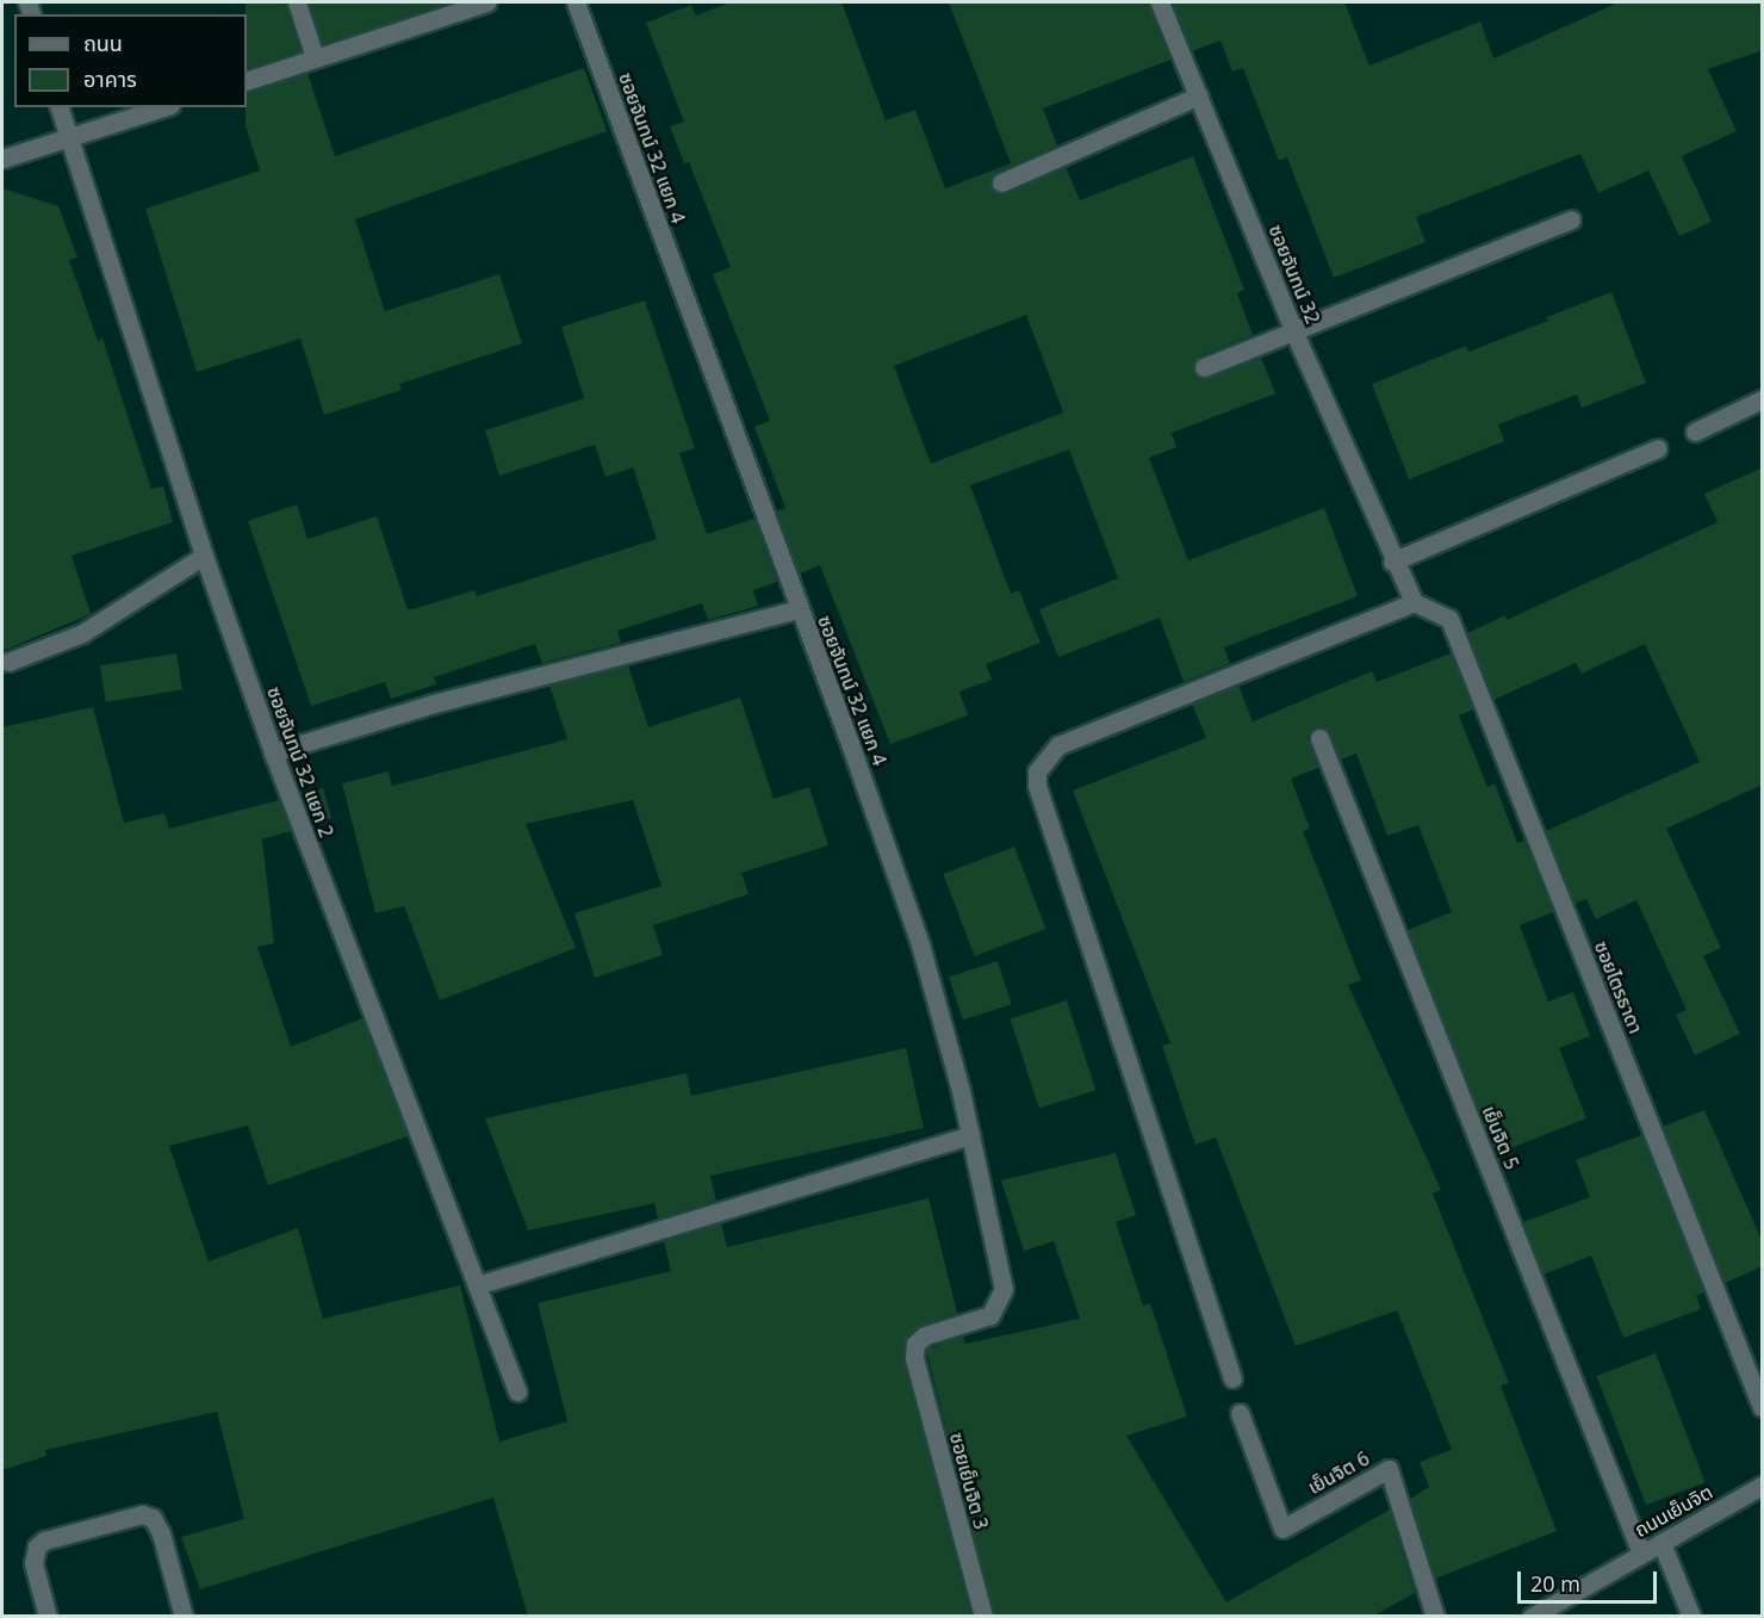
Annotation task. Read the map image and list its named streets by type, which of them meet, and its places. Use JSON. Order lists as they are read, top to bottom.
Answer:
{
  "streets": {
    "street": [
      "ซอยจันทน์ 32 แยก 4",
      "ซอยจันทน์ 32",
      "ซอยจันทน์ 32 แยก 2",
      "ซอยไตรธาดา",
      "เย็นจิต 5",
      "เย็นจิต 6",
      "ซอยเย็นจิต 3",
      "ถนนเย็นจิต"
    ]
  },
  "crossings": [
    ["ซอยจันทน์ 32 แยก 4", "ซอยเย็นจิต 3"],
    ["ซอยจันทน์ 32", "ซอยไตรธาดา"],
    ["เย็นจิต 5", "ถนนเย็นจิต"]
  ],
  "legend": ["ถนน", "อาคาร"],
  "scale_bar": "20 m"
}
